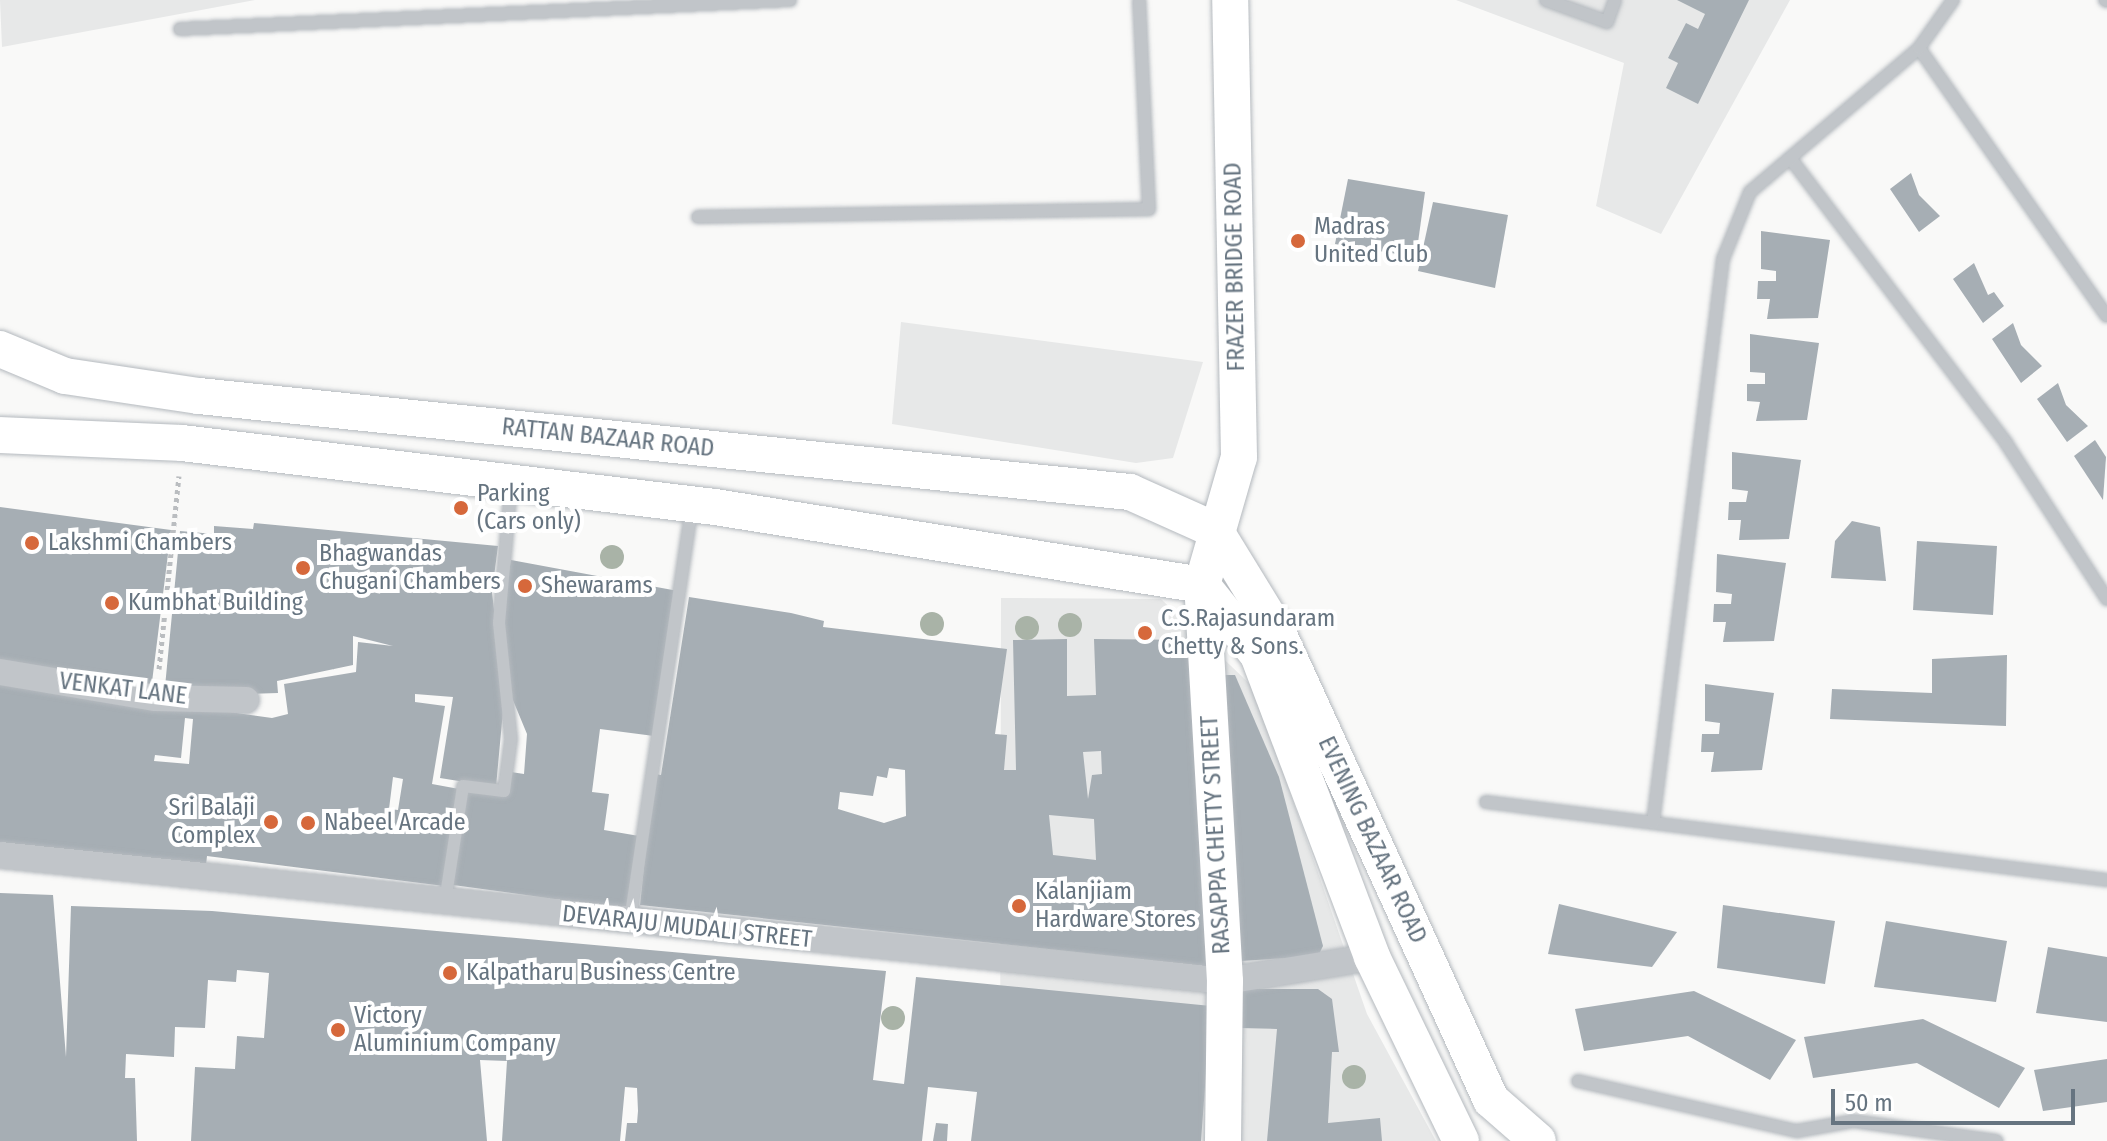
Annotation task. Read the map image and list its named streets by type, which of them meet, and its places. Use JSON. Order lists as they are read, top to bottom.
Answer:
{
  "streets": {
    "main road": [
      "FRAZER BRIDGE ROAD",
      "RATTAN BAZAAR ROAD",
      "RASAPPA CHETTY STREET",
      "EVENING BAZAAR ROAD"
    ],
    "street": ["VENKAT LANE", "DEVARAJU MUDALI STREET"]
  },
  "crossings": [
    ["FRAZER BRIDGE ROAD", "RATTAN BAZAAR ROAD"],
    ["FRAZER BRIDGE ROAD", "RASAPPA CHETTY STREET"],
    ["FRAZER BRIDGE ROAD", "EVENING BAZAAR ROAD"],
    ["RATTAN BAZAAR ROAD", "RASAPPA CHETTY STREET"],
    ["RATTAN BAZAAR ROAD", "EVENING BAZAAR ROAD"],
    ["RASAPPA CHETTY STREET", "EVENING BAZAAR ROAD"],
    ["RASAPPA CHETTY STREET", "DEVARAJU MUDALI STREET"],
    ["EVENING BAZAAR ROAD", "DEVARAJU MUDALI STREET"]
  ],
  "places": [
    "Madras United Club",
    "Parking (Cars only)",
    "Lakshmi Chambers",
    "Bhagwandas Chugani Chambers",
    "Shewarams",
    "Kumbhat Building",
    "C.S.Rajasundaram Chetty & Sons.",
    "Sri Balaji Complex",
    "Nabeel Arcade",
    "Kalanjiam Hardware Stores",
    "Kalpatharu Business Centre",
    "Victory Aluminium Company"
  ],
  "scale_bar": "50 m"
}
